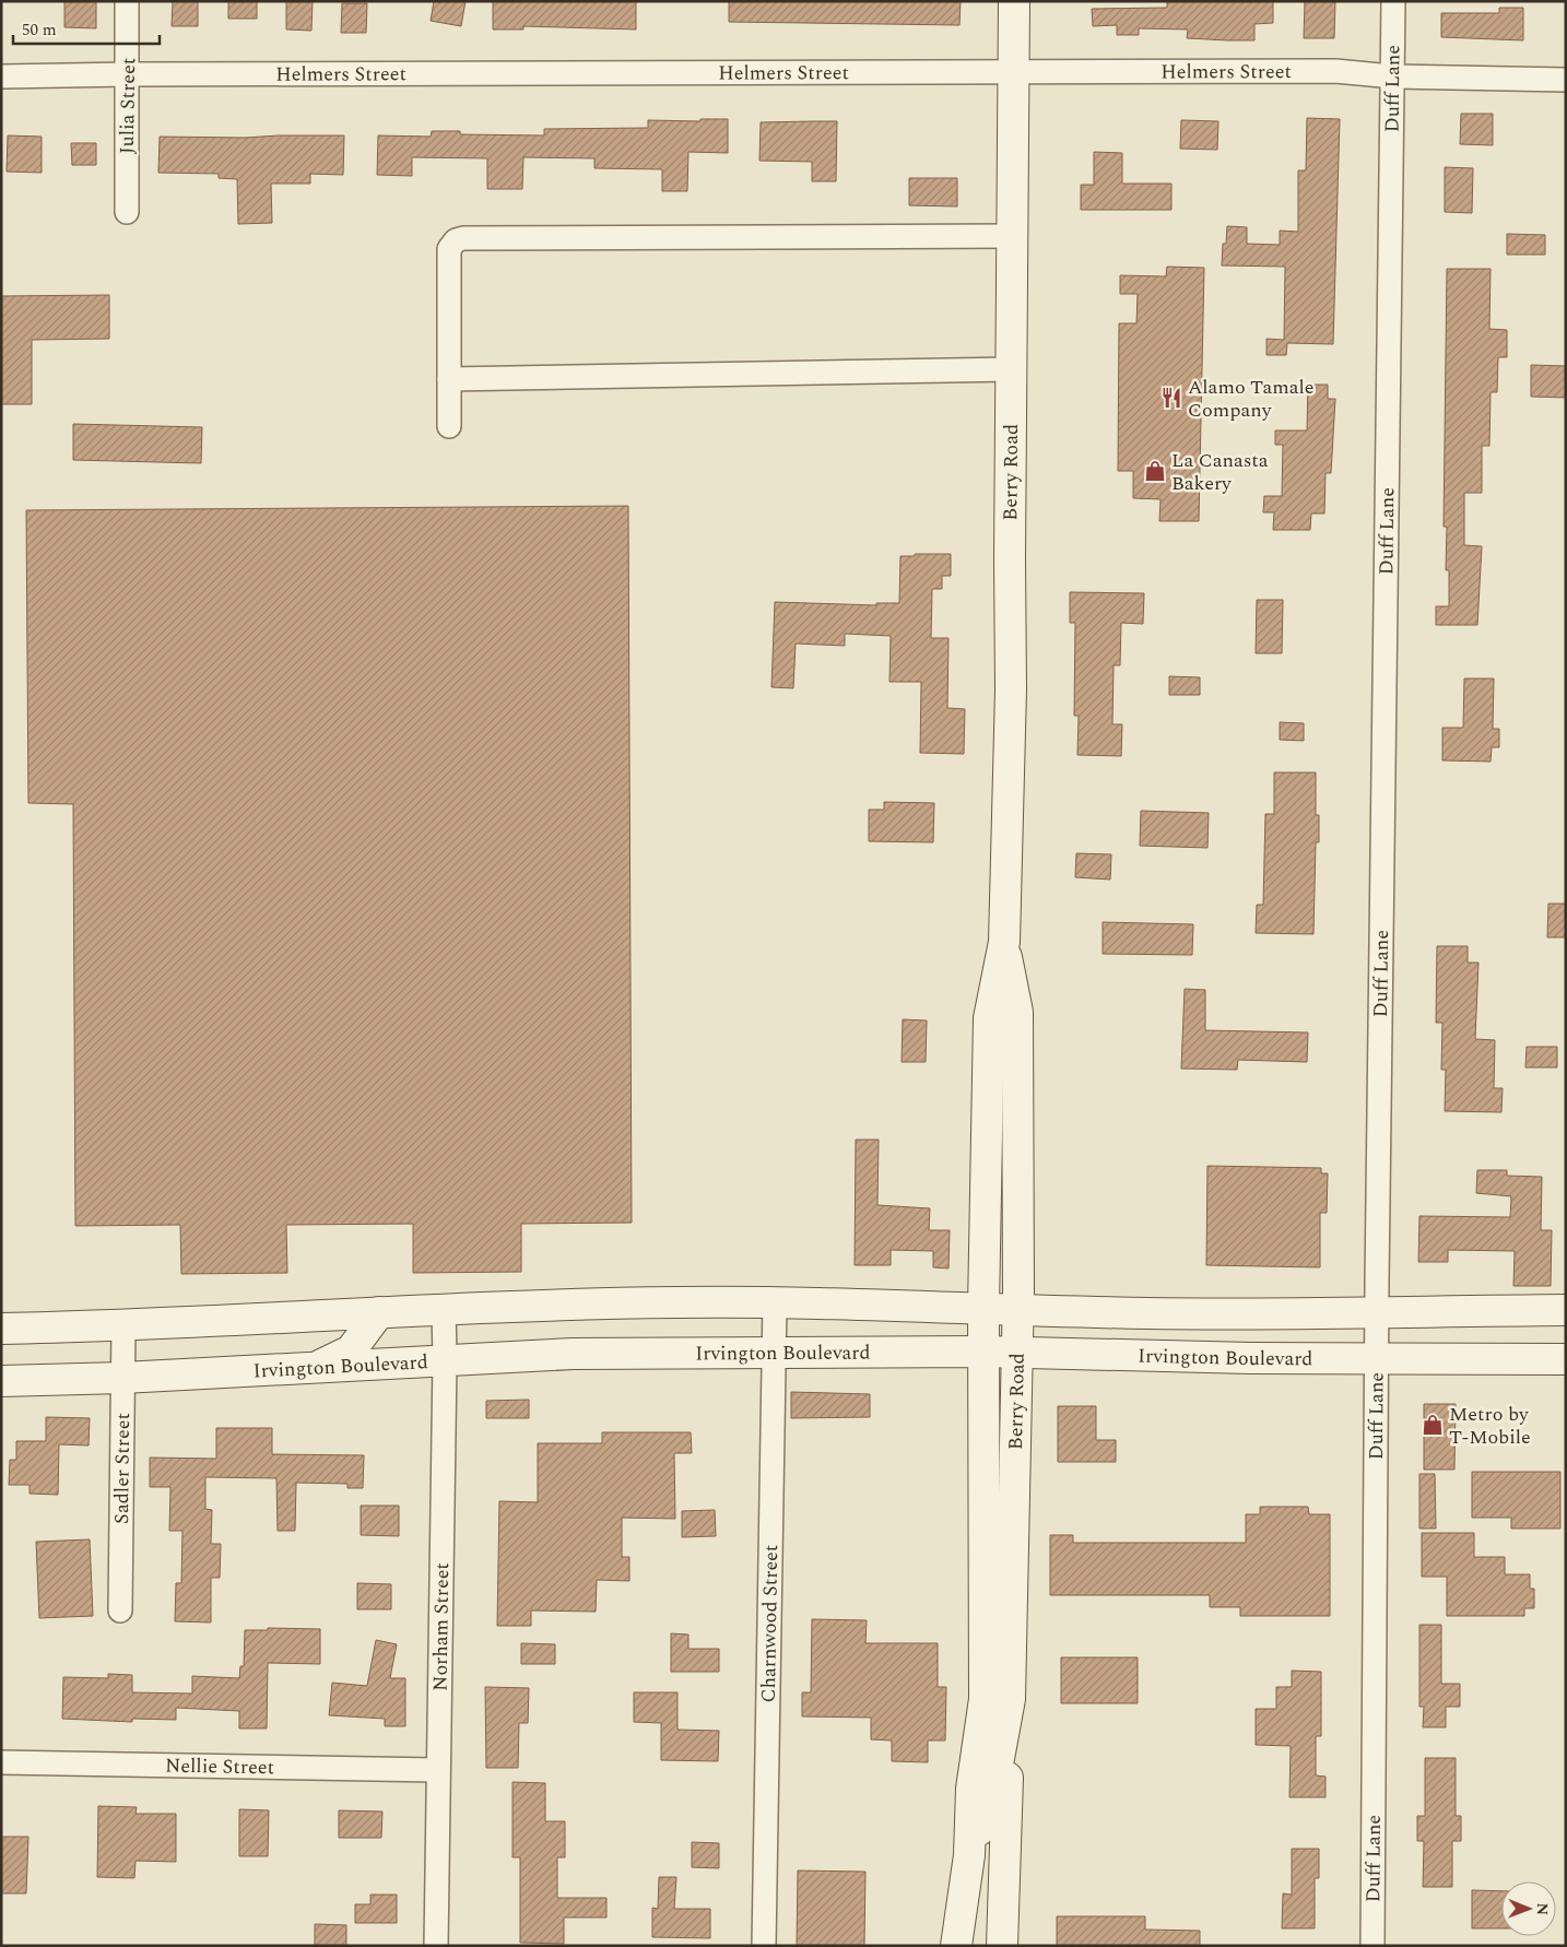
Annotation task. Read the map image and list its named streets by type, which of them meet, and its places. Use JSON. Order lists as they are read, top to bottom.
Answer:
{
  "streets": {
    "main road": ["Berry Road", "Irvington Boulevard"],
    "street": [
      "Helmers Street",
      "Duff Lane",
      "Julia Street",
      "Sadler Street",
      "Charnwood Street",
      "Norham Street",
      "Nellie Street"
    ]
  },
  "crossings": [
    ["Helmers Street", "Duff Lane"],
    ["Helmers Street", "Julia Street"],
    ["Helmers Street", "Berry Road"],
    ["Duff Lane", "Irvington Boulevard"],
    ["Berry Road", "Irvington Boulevard"],
    ["Irvington Boulevard", "Sadler Street"],
    ["Irvington Boulevard", "Charnwood Street"],
    ["Irvington Boulevard", "Norham Street"],
    ["Norham Street", "Nellie Street"]
  ],
  "places": {
    "restaurant": ["Alamo Tamale Company"],
    "shop": ["La Canasta Bakery", "Metro by T-Mobile"]
  },
  "scale_bar": "50 m",
  "north": "right"
}
